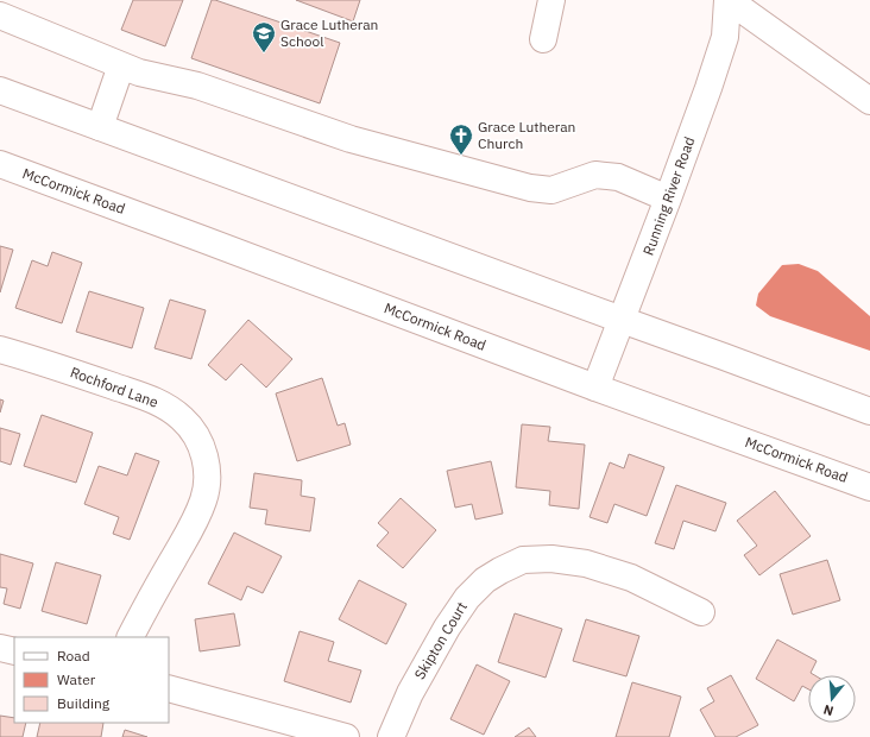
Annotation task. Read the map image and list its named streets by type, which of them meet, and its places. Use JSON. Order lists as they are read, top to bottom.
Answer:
{
  "streets": {
    "main road": [
      "McCormick Road",
      "Running River Road",
      "Rochford Lane",
      "Skipton Court"
    ]
  },
  "crossings": [
    ["McCormick Road", "Running River Road"]
  ],
  "places": {
    "school or university": ["Grace Lutheran School"],
    "church": ["Grace Lutheran Church"]
  },
  "legend": ["Road", "Water", "Building"],
  "north": "bottom"
}
